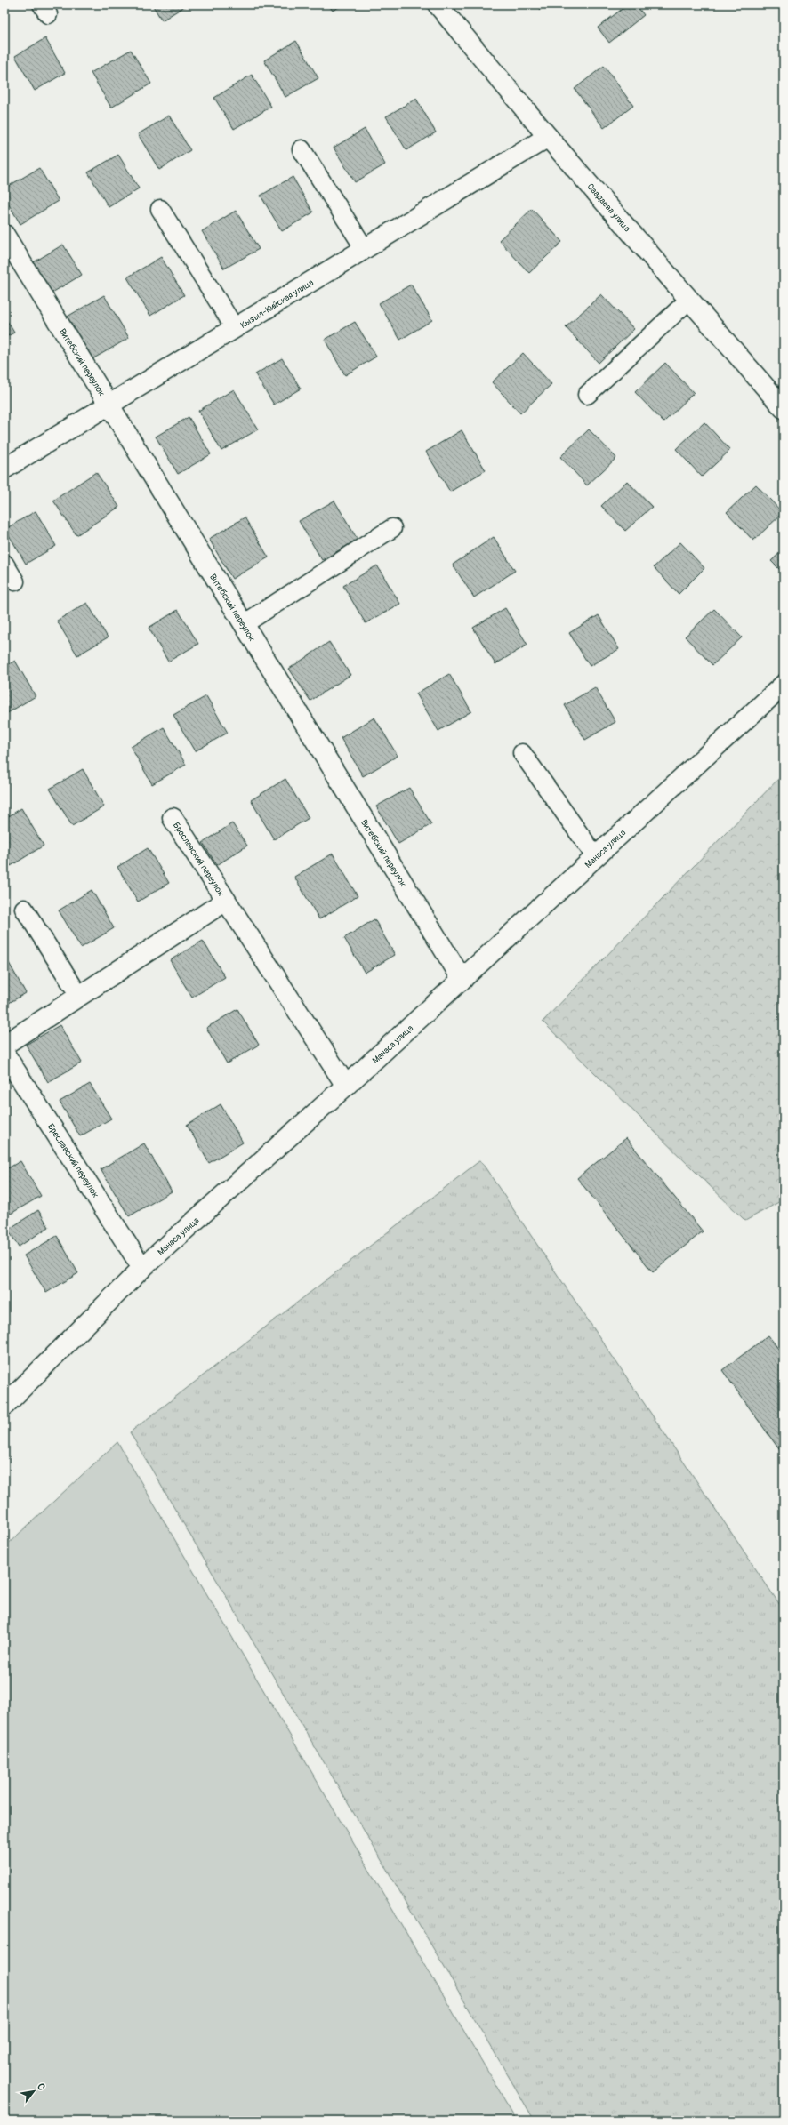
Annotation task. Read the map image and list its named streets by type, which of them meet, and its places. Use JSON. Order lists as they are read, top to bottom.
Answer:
{
  "streets": {
    "street": [
      "Саадаева улица",
      "Кызыл-Кийская улица",
      "Витебский переулок",
      "Манаса улица",
      "Бреславский переулок"
    ]
  },
  "crossings": [
    ["Саадаева улица", "Кызыл-Кийская улица"],
    ["Кызыл-Кийская улица", "Витебский переулок"],
    ["Витебский переулок", "Манаса улица"],
    ["Манаса улица", "Бреславский переулок"]
  ],
  "north": "top right"
}
